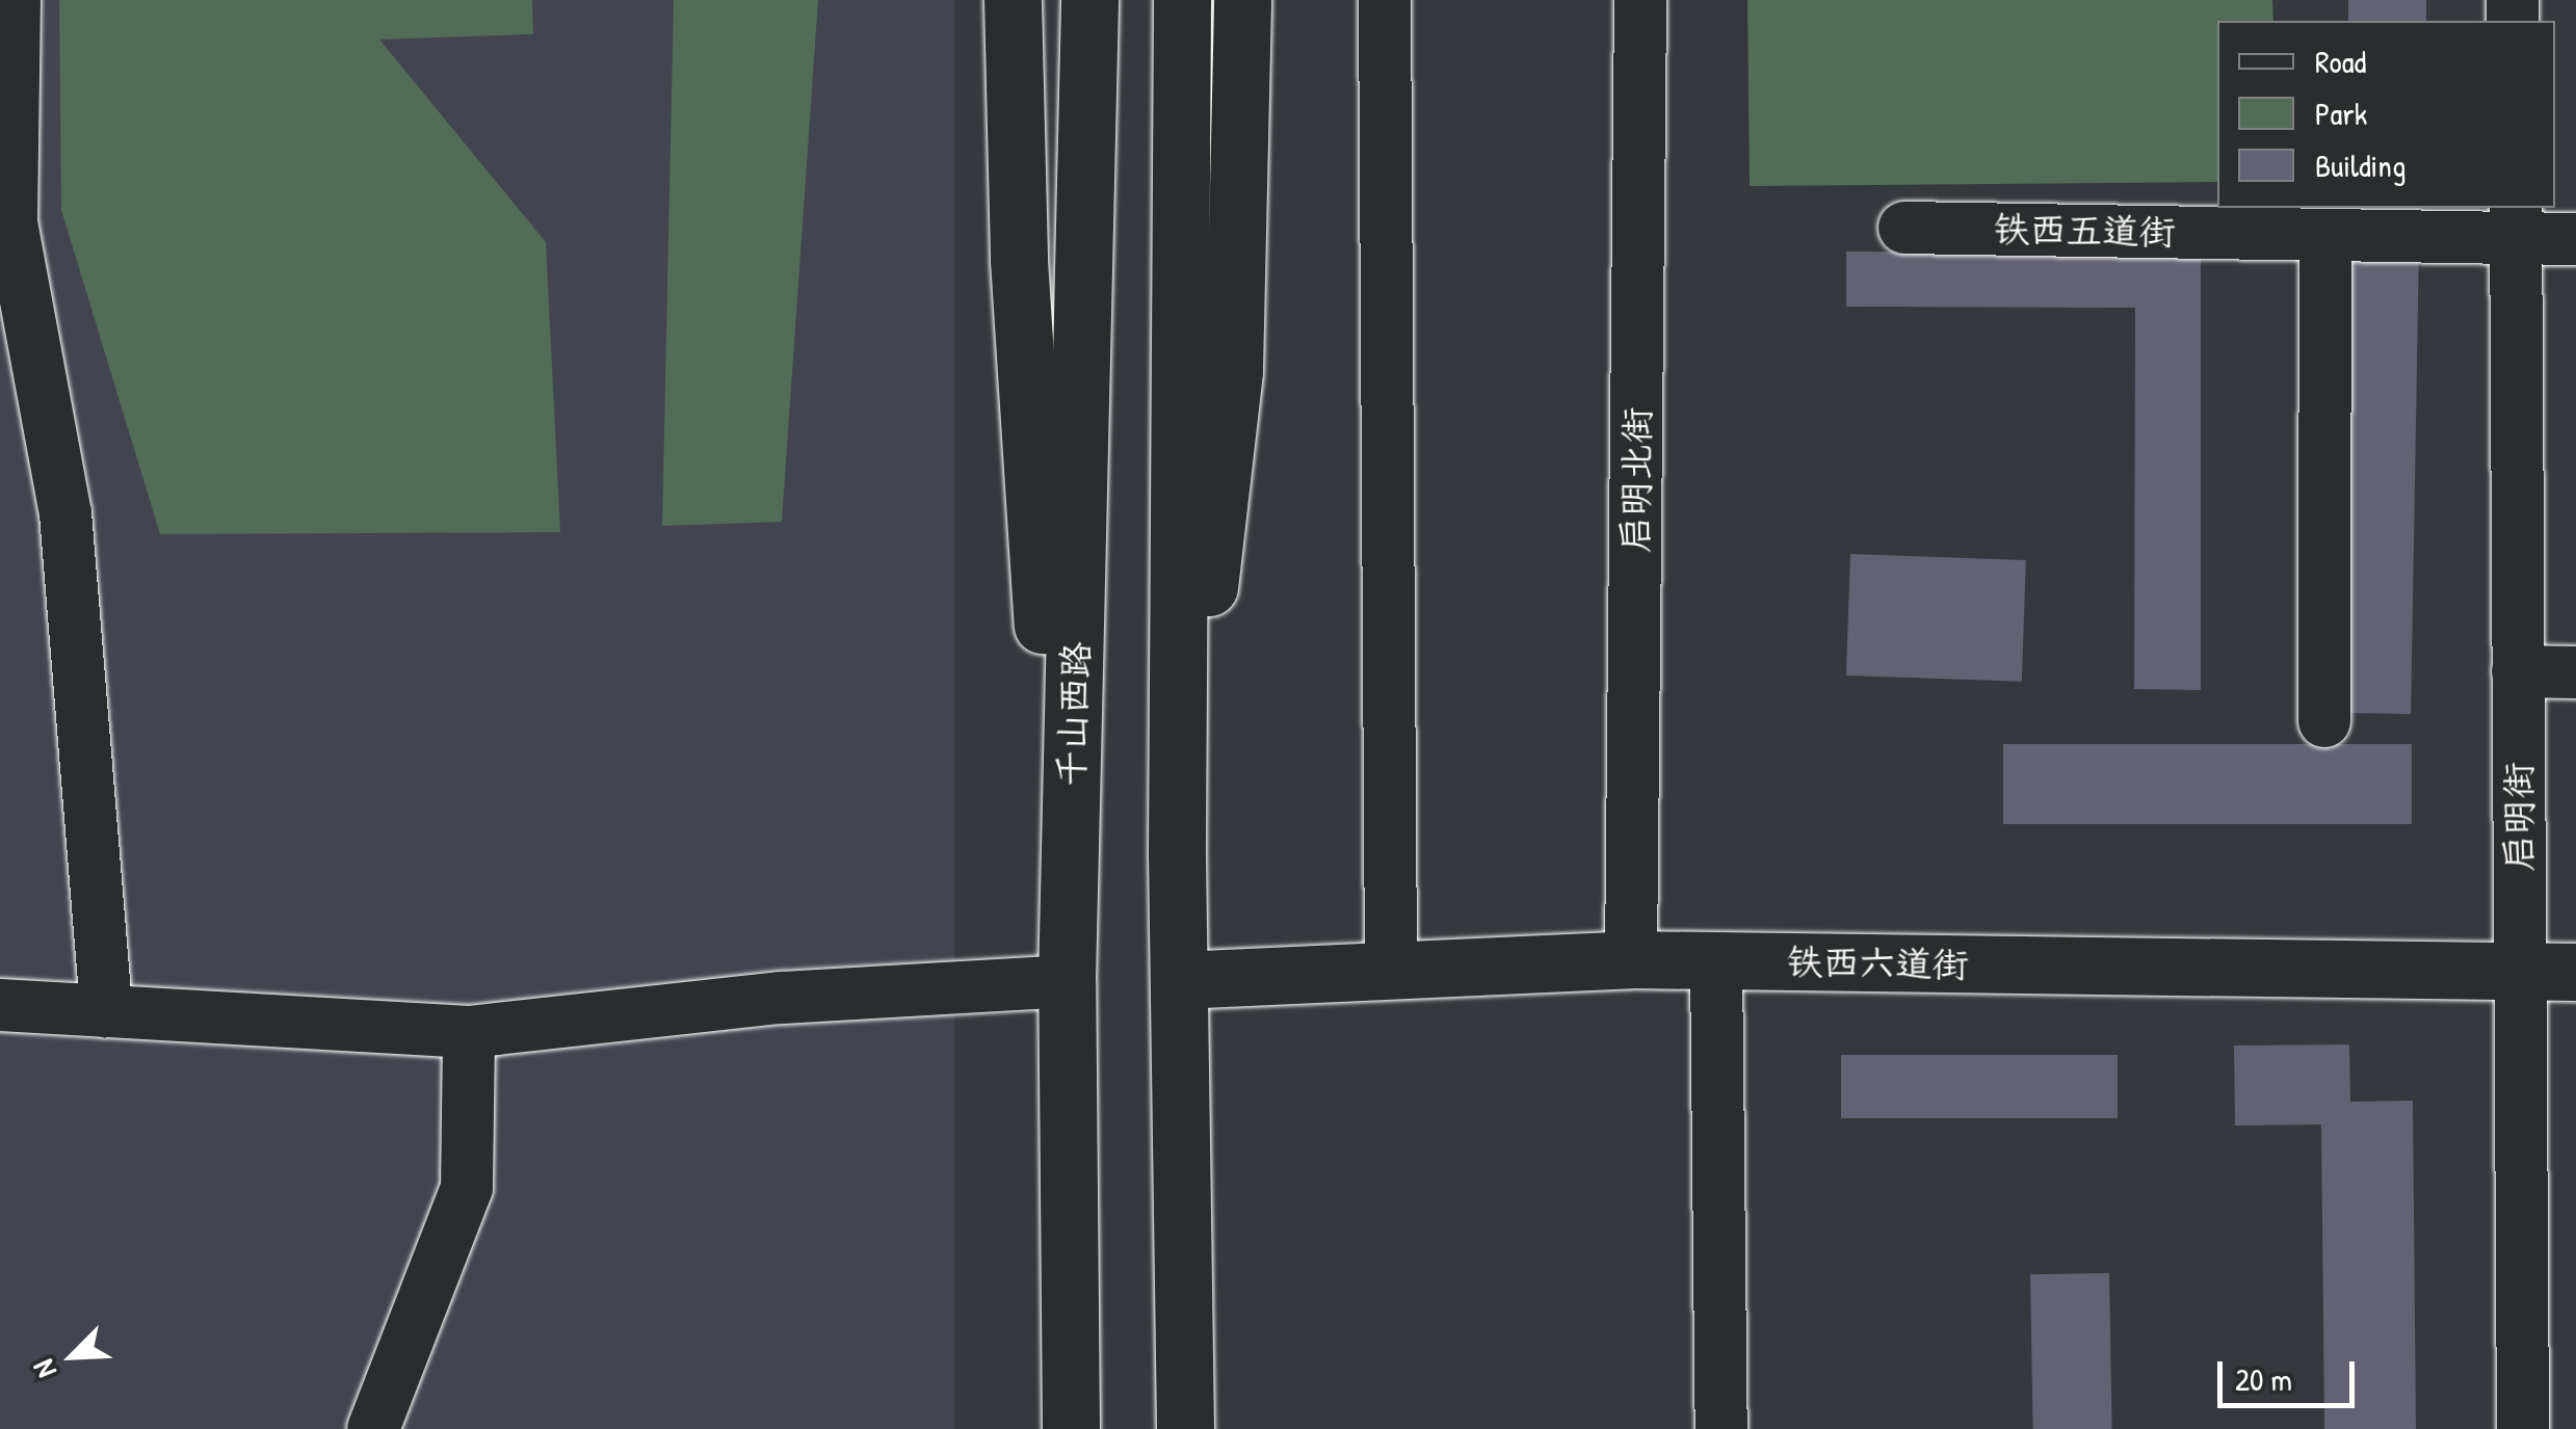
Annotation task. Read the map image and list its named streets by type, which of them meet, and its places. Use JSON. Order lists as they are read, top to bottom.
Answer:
{
  "streets": {
    "main road": ["千山西路", "铁西六道街"],
    "street": ["铁西五道街", "启明北街", "启明街"]
  },
  "crossings": [
    ["铁西五道街", "启明街"],
    ["启明北街", "铁西六道街"],
    ["启明街", "铁西六道街"]
  ],
  "legend": ["Road", "Park", "Building"],
  "scale_bar": "20 m",
  "north": "bottom left"
}
